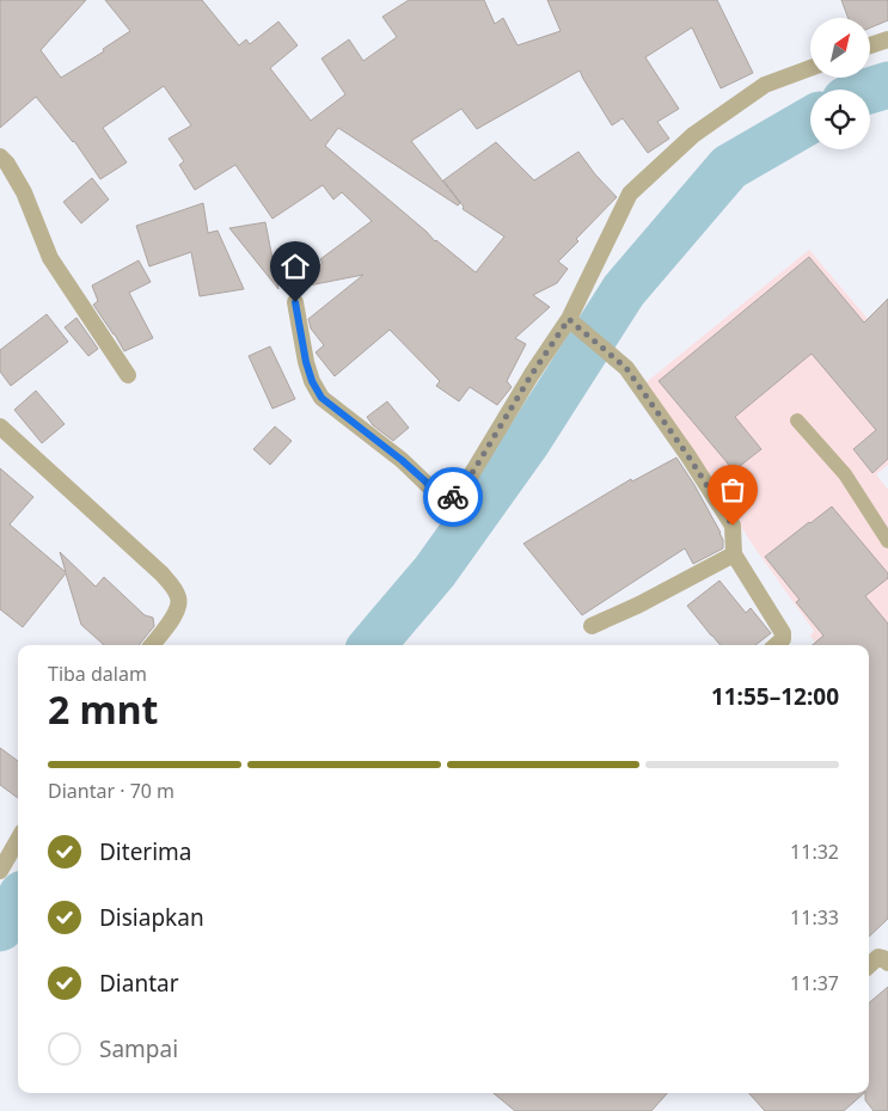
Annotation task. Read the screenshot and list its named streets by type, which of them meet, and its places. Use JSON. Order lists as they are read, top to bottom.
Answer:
{
  "north": "top right",
  "page": {
    "heading": ["2 mnt", "Tiba dalam", "11:55–12:00"],
    "bar": "Diantar · 70 m",
    "list": [
      ["Diterima", "11:32"],
      ["Disiapkan", "11:33"],
      ["Diantar", "11:37"],
      "Sampai"
    ]
  }
}
